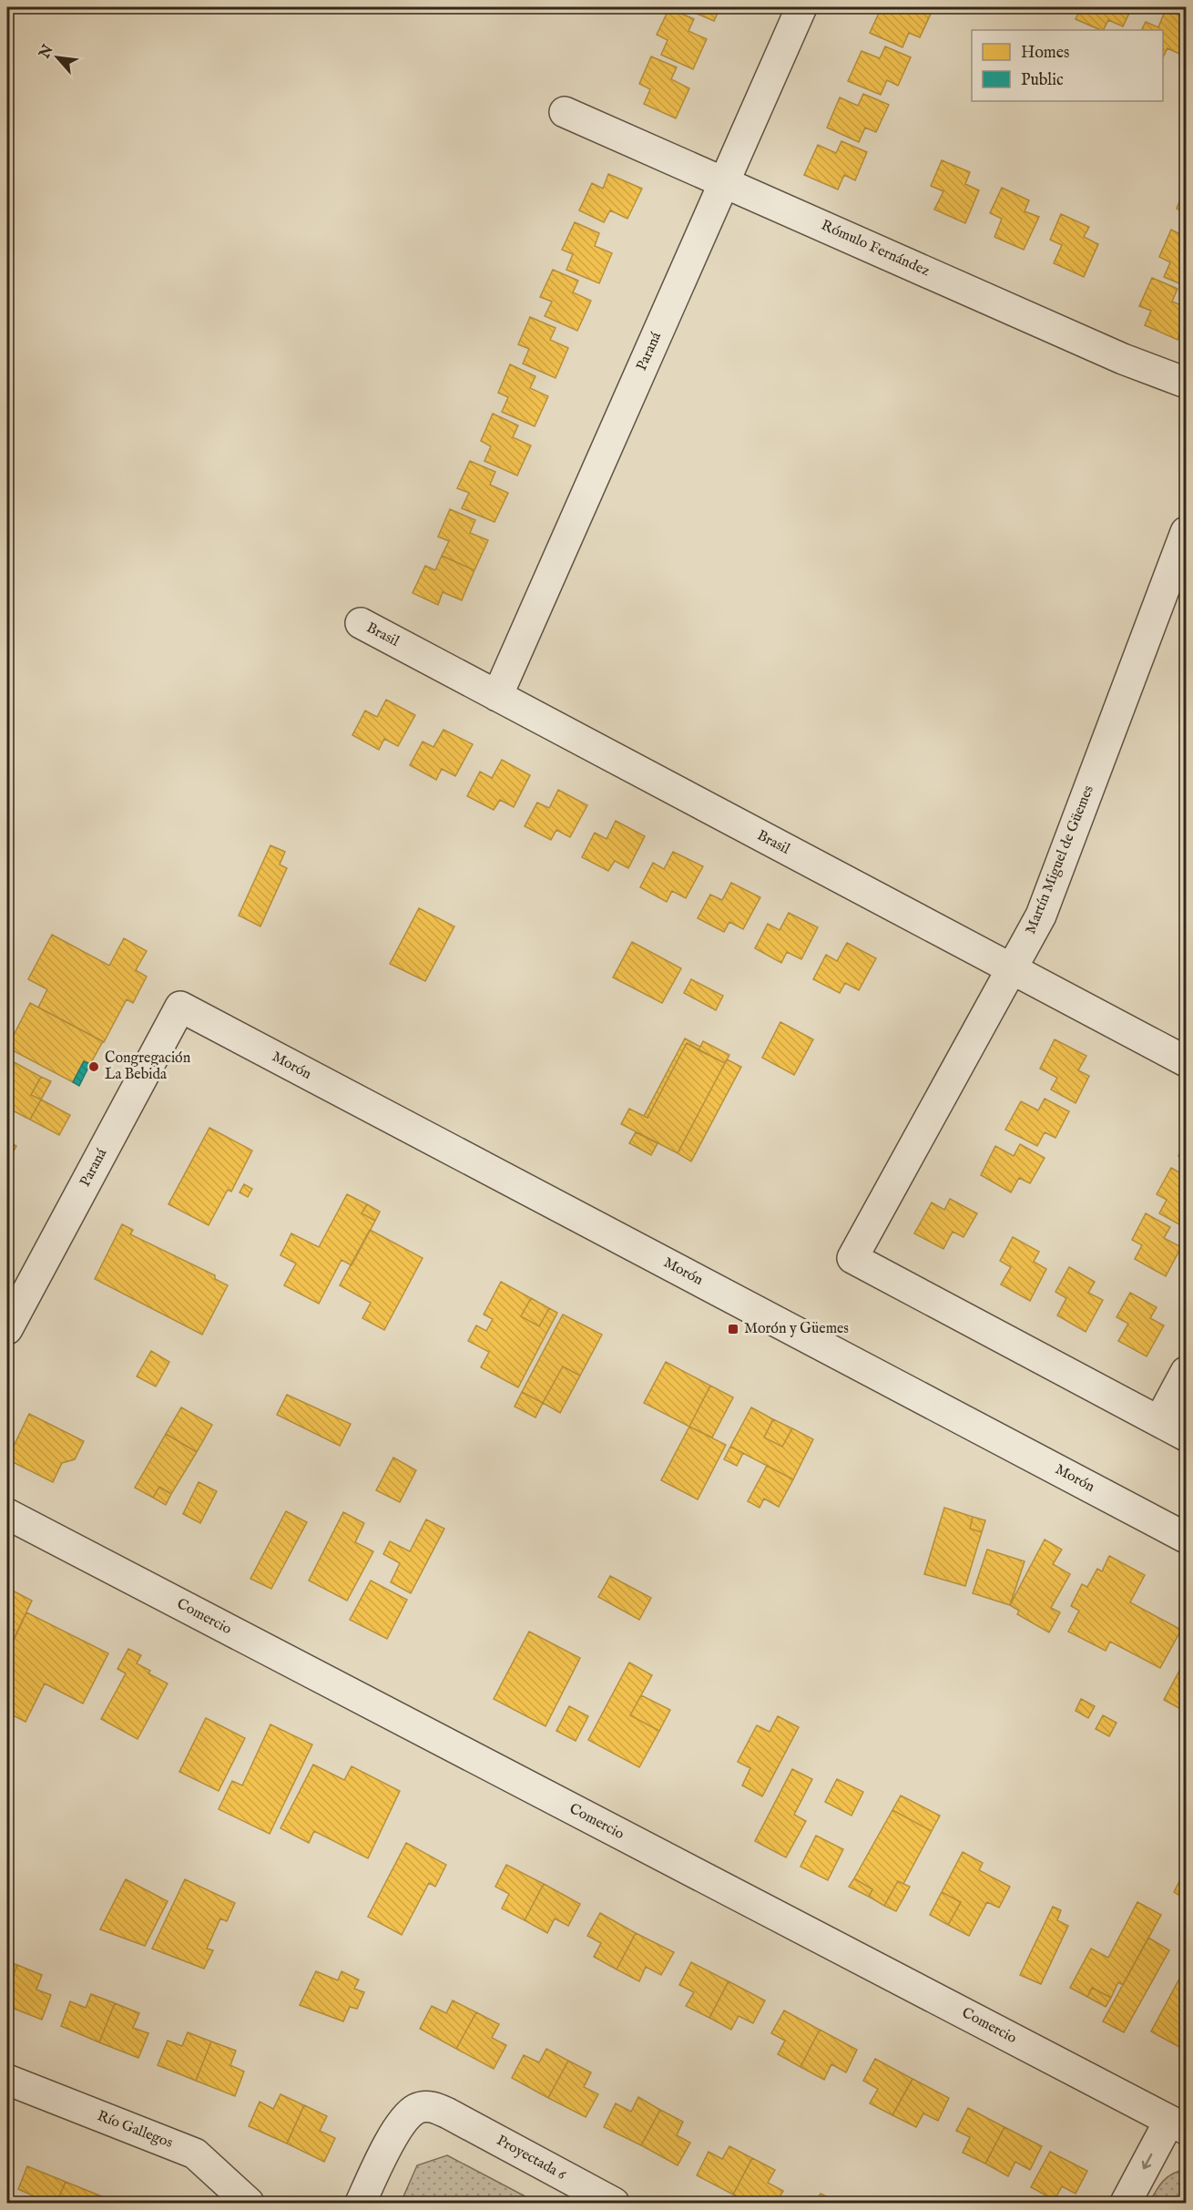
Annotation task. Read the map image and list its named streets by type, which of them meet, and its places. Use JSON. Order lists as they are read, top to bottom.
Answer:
{
  "streets": {
    "street": [
      "Rómulo Fernández",
      "Paraná",
      "Brasil",
      "Martín Miguel de Güemes",
      "Morón",
      "Comercio",
      "Río Gallegos",
      "Proyectada 6"
    ]
  },
  "crossings": [
    ["Rómulo Fernández", "Paraná"],
    ["Paraná", "Brasil"],
    ["Paraná", "Morón"],
    ["Brasil", "Martín Miguel de Güemes"]
  ],
  "places": {
    "other": ["Congregación La Bebida"],
    "transit": ["Morón y Güemes"]
  },
  "legend": ["Homes", "Public"],
  "north": "top left"
}
